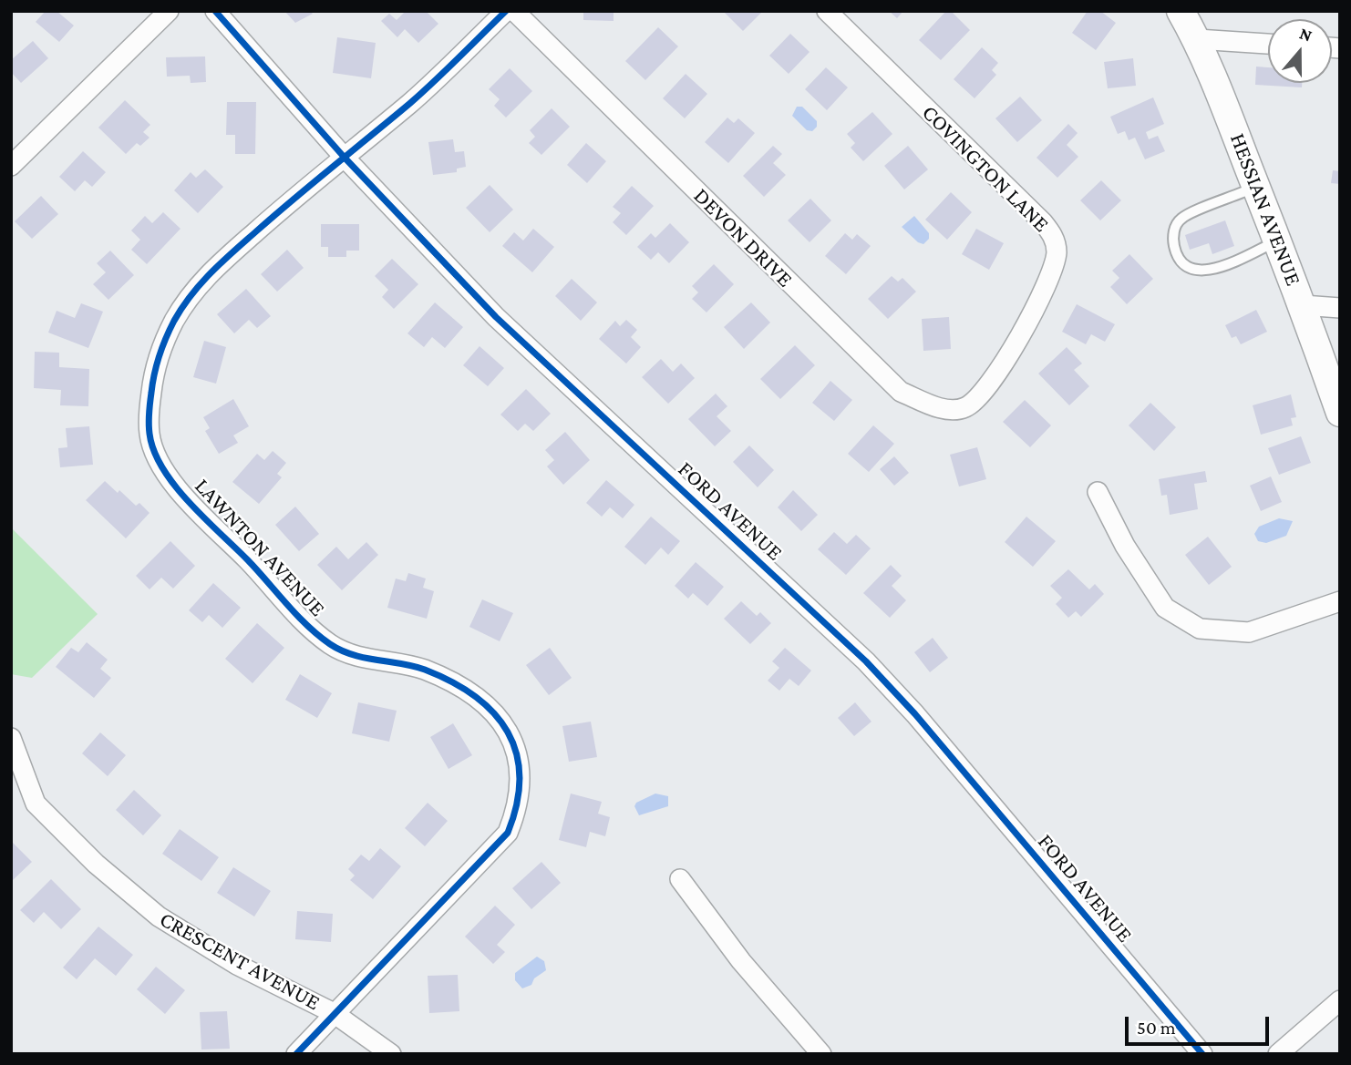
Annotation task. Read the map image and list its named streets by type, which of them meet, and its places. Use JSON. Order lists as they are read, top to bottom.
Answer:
{
  "streets": {
    "main road": ["HESSIAN AVENUE"],
    "street": [
      "COVINGTON LANE",
      "DEVON DRIVE",
      "FORD AVENUE",
      "LAWNTON AVENUE",
      "CRESCENT AVENUE"
    ]
  },
  "crossings": [
    ["COVINGTON LANE", "DEVON DRIVE"],
    ["FORD AVENUE", "LAWNTON AVENUE"],
    ["LAWNTON AVENUE", "CRESCENT AVENUE"]
  ],
  "scale_bar": "50 m",
  "north": "top"
}
